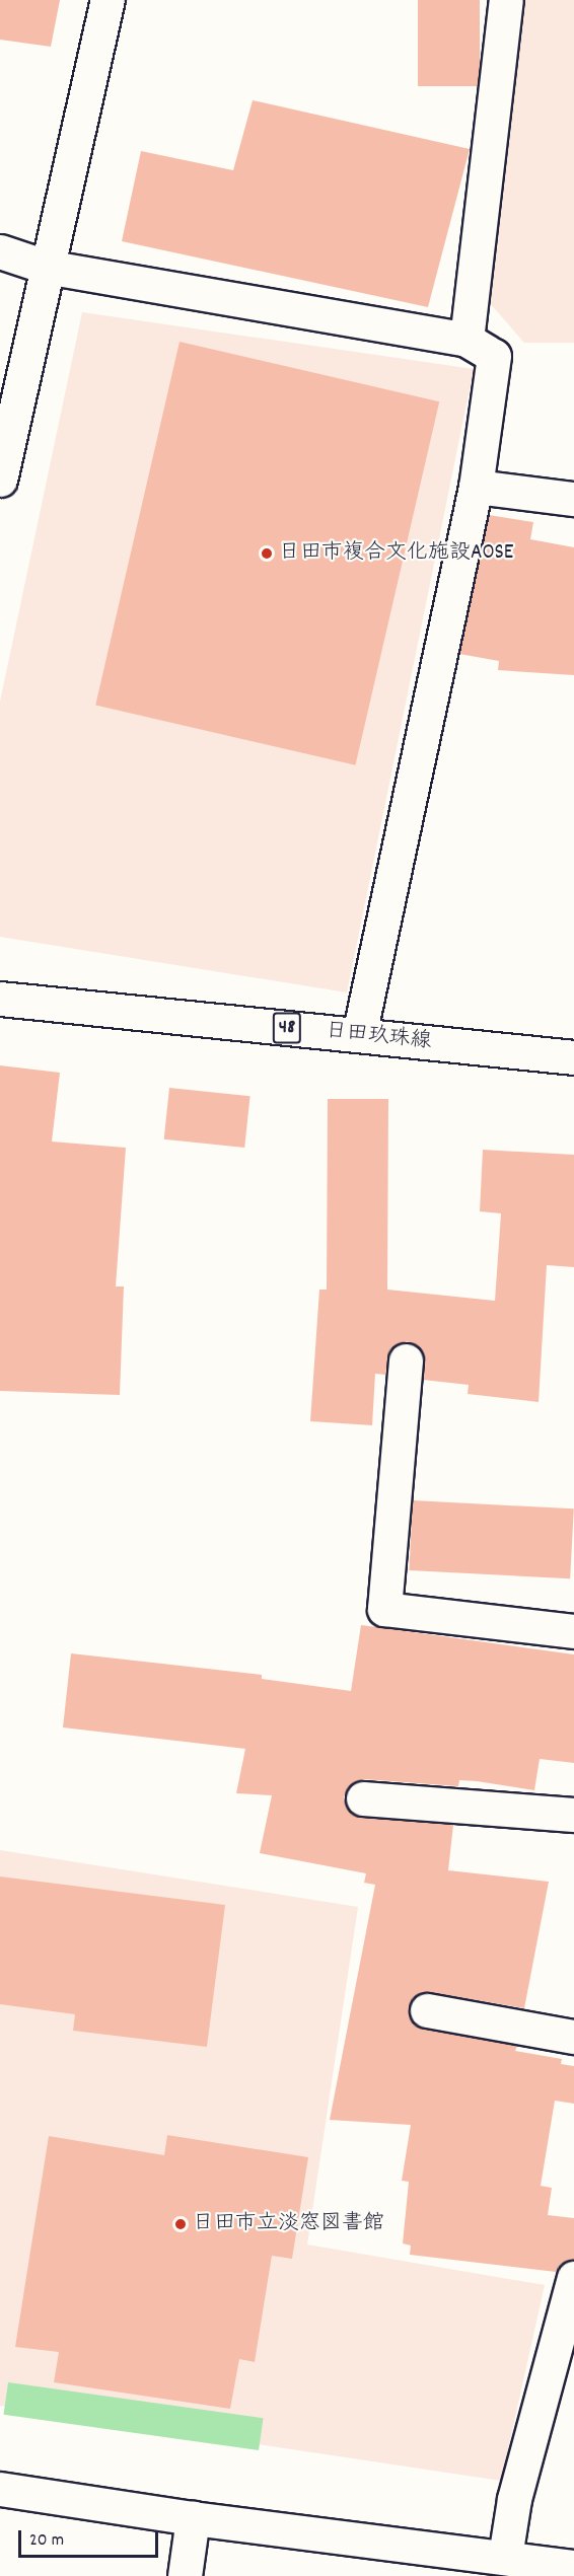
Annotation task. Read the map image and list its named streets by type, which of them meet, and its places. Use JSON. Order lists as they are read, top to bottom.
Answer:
{
  "streets": {
    "street": ["48", "日田玖珠線"]
  },
  "places": ["日田市複合文化施設AOSE", "日田市立淡窓図書館"],
  "scale_bar": "20 m"
}
